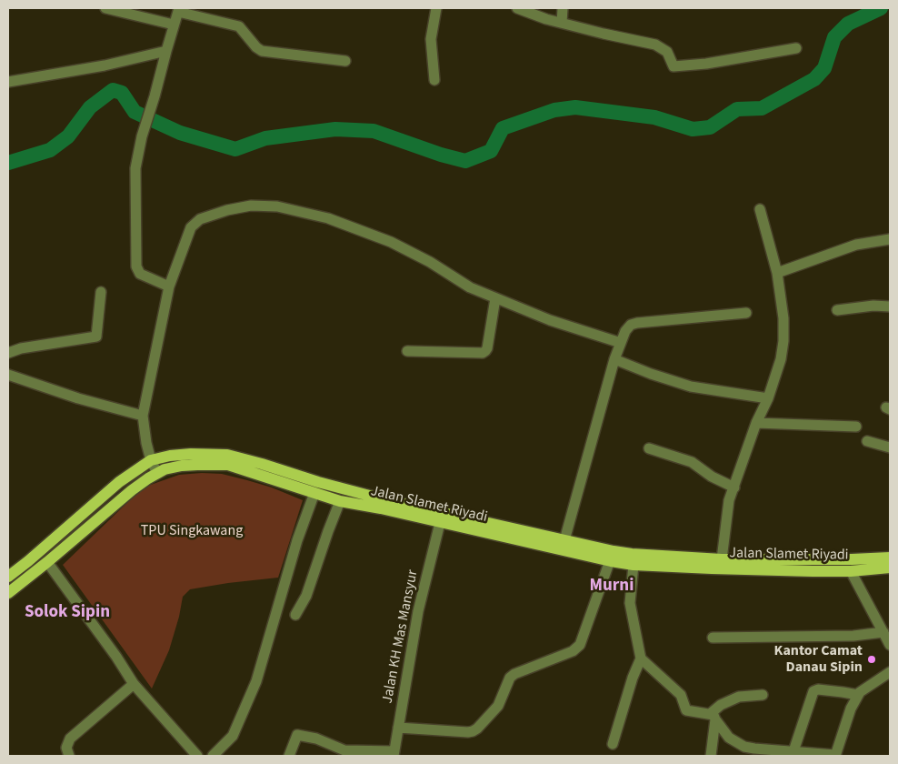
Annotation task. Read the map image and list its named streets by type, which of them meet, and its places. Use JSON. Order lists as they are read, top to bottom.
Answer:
{
  "streets": {
    "main road": ["Jalan Slamet Riyadi"],
    "street": ["Jalan KH Mas Mansyur"]
  },
  "crossings": [
    ["Jalan Slamet Riyadi", "Jalan KH Mas Mansyur"]
  ],
  "districts": ["Murni", "Solok Sipin"],
  "parks": ["TPU Singkawang"],
  "places": ["Kantor Camat Danau Sipin"]
}
